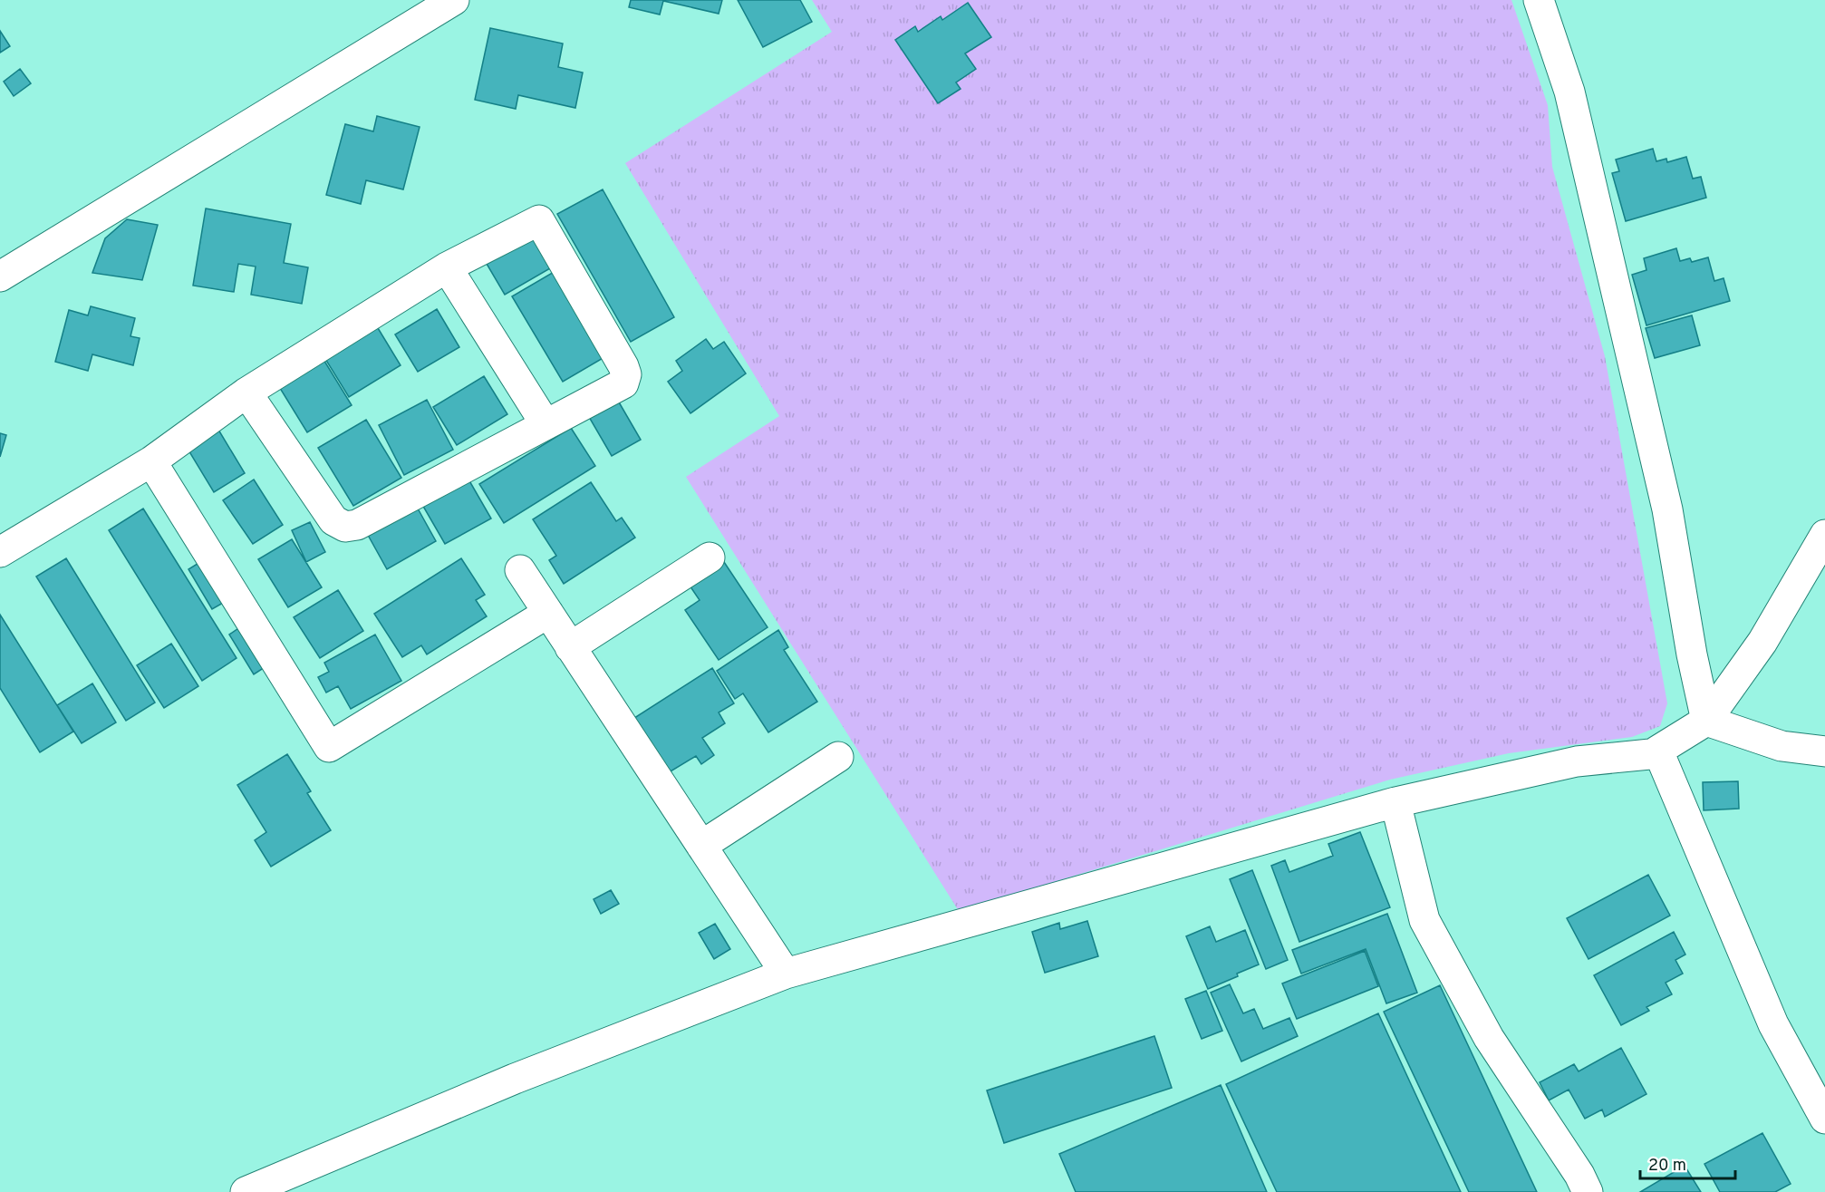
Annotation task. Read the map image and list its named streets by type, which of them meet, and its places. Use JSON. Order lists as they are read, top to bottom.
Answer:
{
  "scale_bar": "20 m"
}
